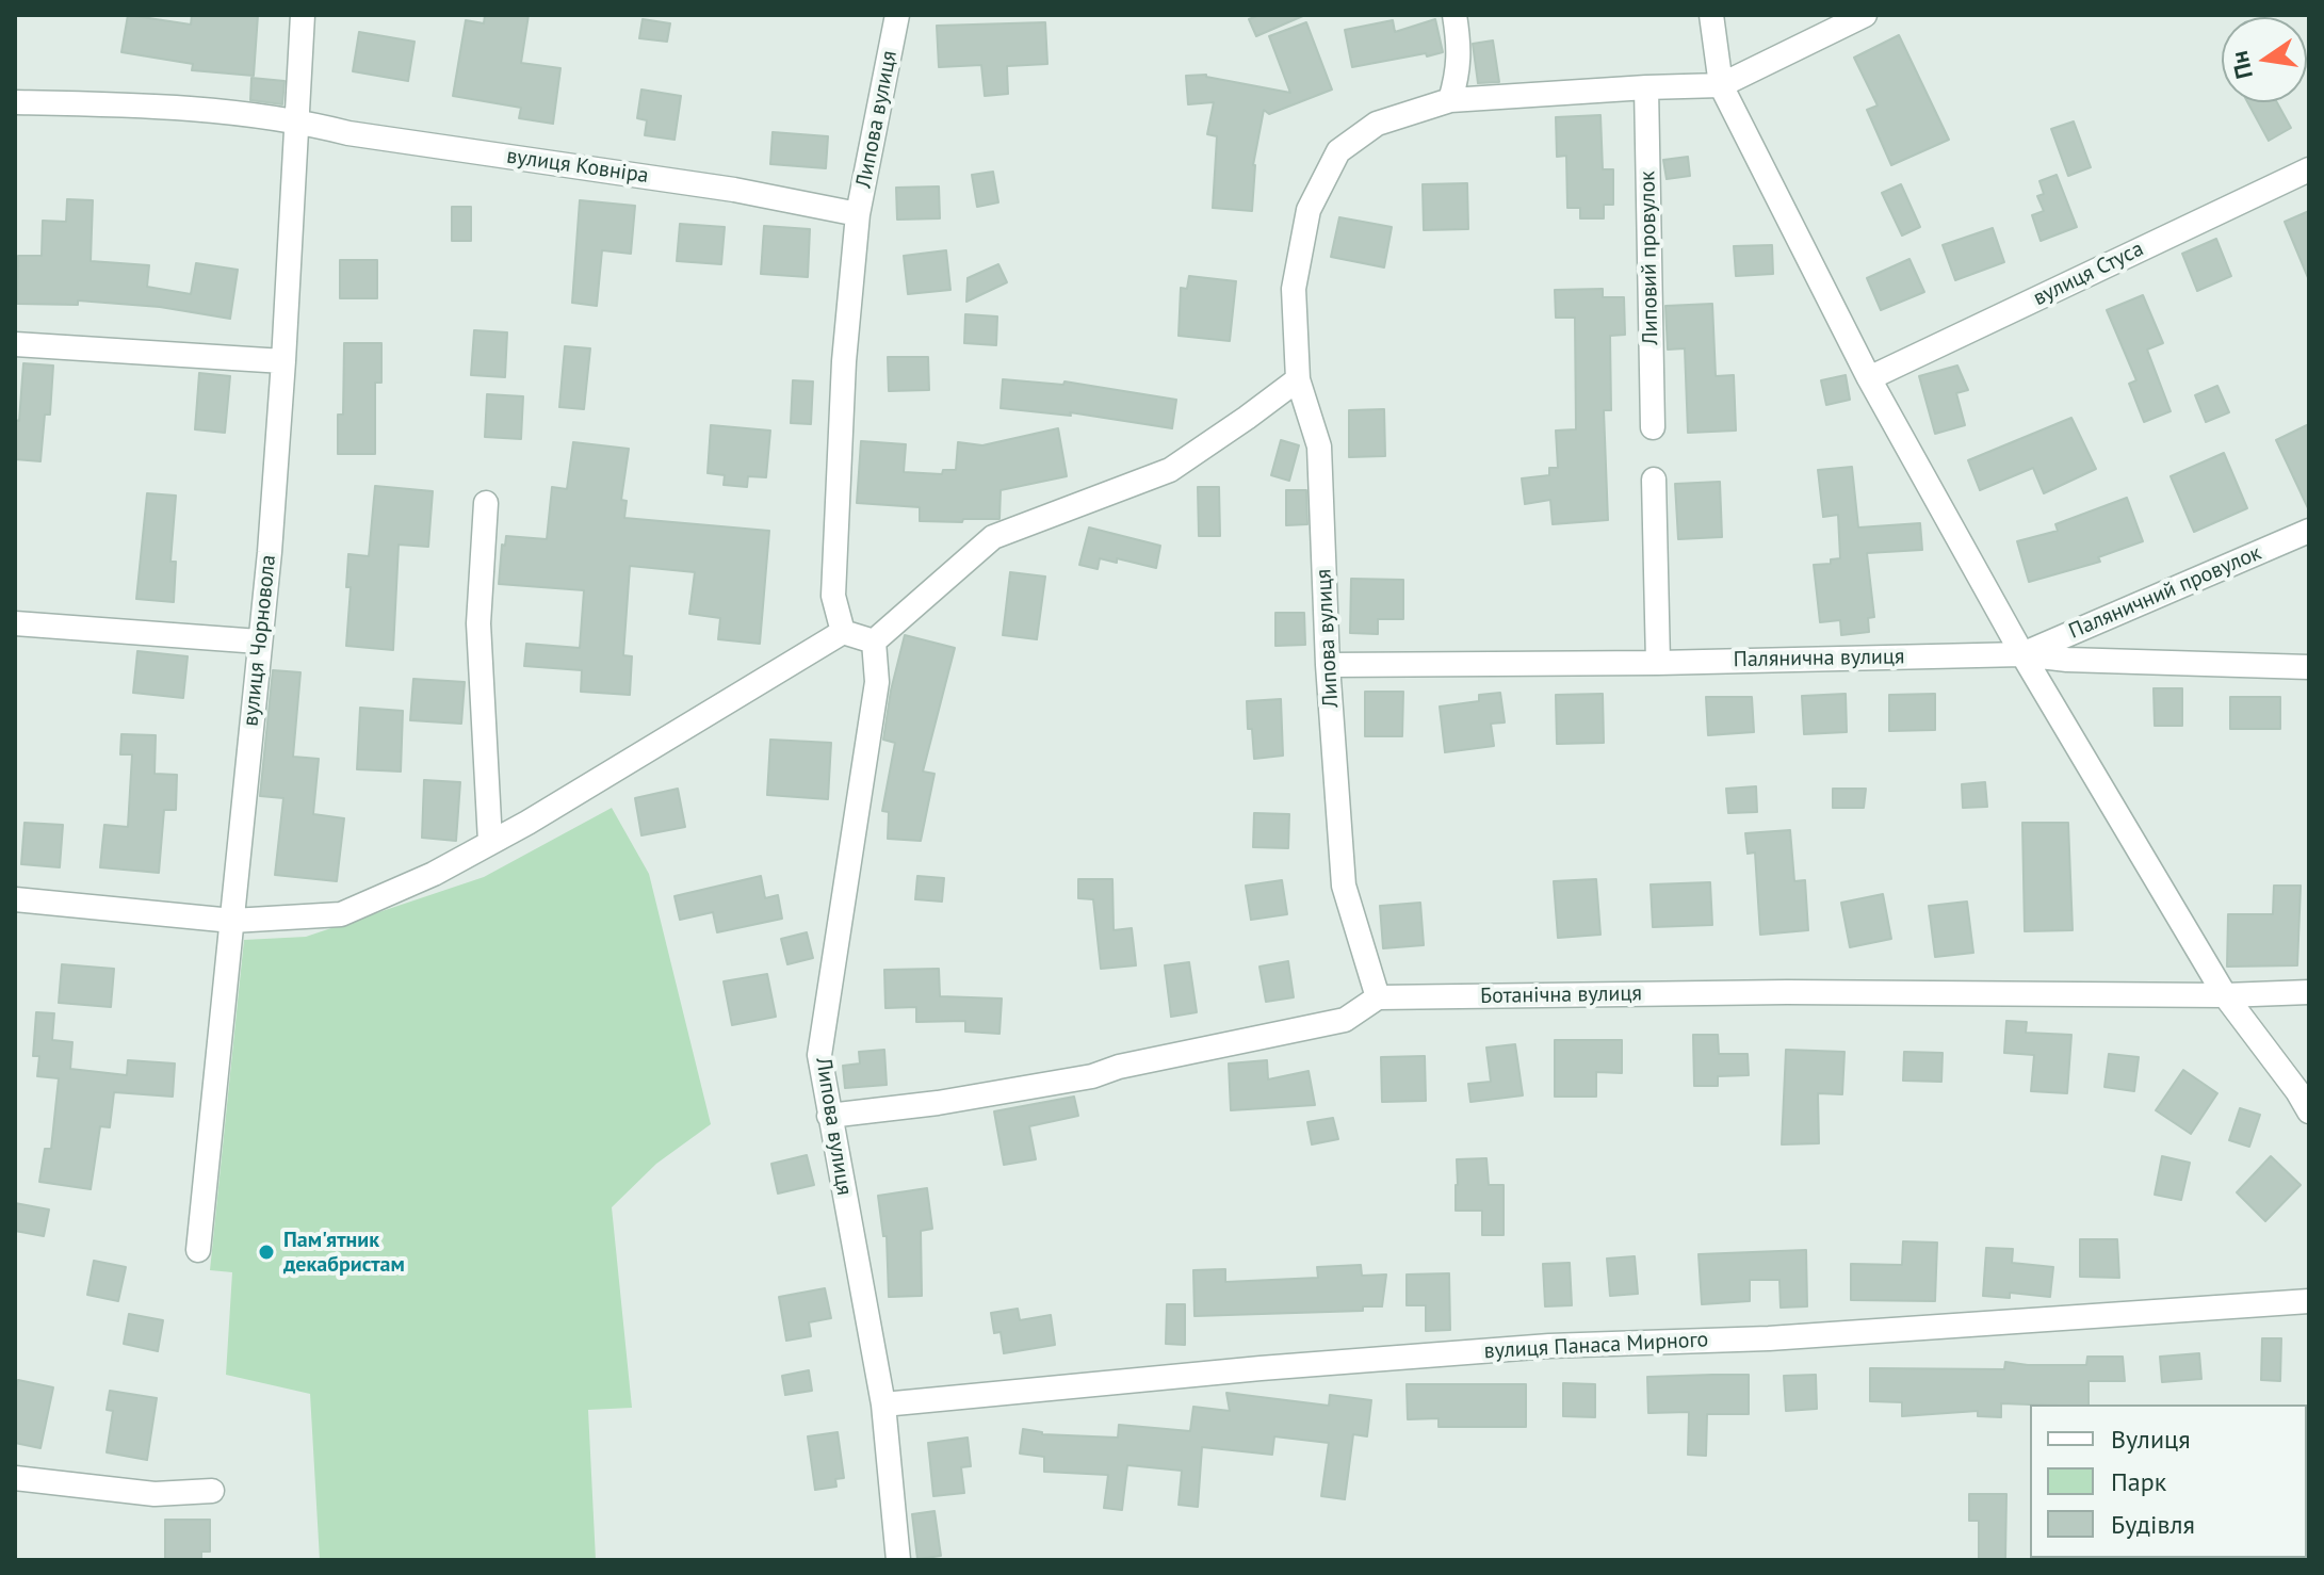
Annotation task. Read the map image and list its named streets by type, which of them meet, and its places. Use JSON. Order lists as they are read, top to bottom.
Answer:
{
  "streets": {
    "street": [
      "Липова вулиця",
      "вулиця Ковніра",
      "Липовий провулок",
      "вулиця Стуса",
      "Паляничний провулок",
      "вулиця Чорновола",
      "Палянична вулиця",
      "Ботанічна вулиця",
      "вулиця Панаса Мирного"
    ]
  },
  "crossings": [
    ["Липова вулиця", "вулиця Ковніра"],
    ["Липова вулиця", "Липовий провулок"],
    ["Липова вулиця", "Палянична вулиця"],
    ["Липова вулиця", "Ботанічна вулиця"],
    ["Липова вулиця", "вулиця Панаса Мирного"],
    ["вулиця Ковніра", "вулиця Чорновола"],
    ["Паляничний провулок", "Палянична вулиця"]
  ],
  "places": ["Пам'ятник декабристам"],
  "legend": ["Вулиця", "Парк", "Будівля"],
  "north": "left"
}
